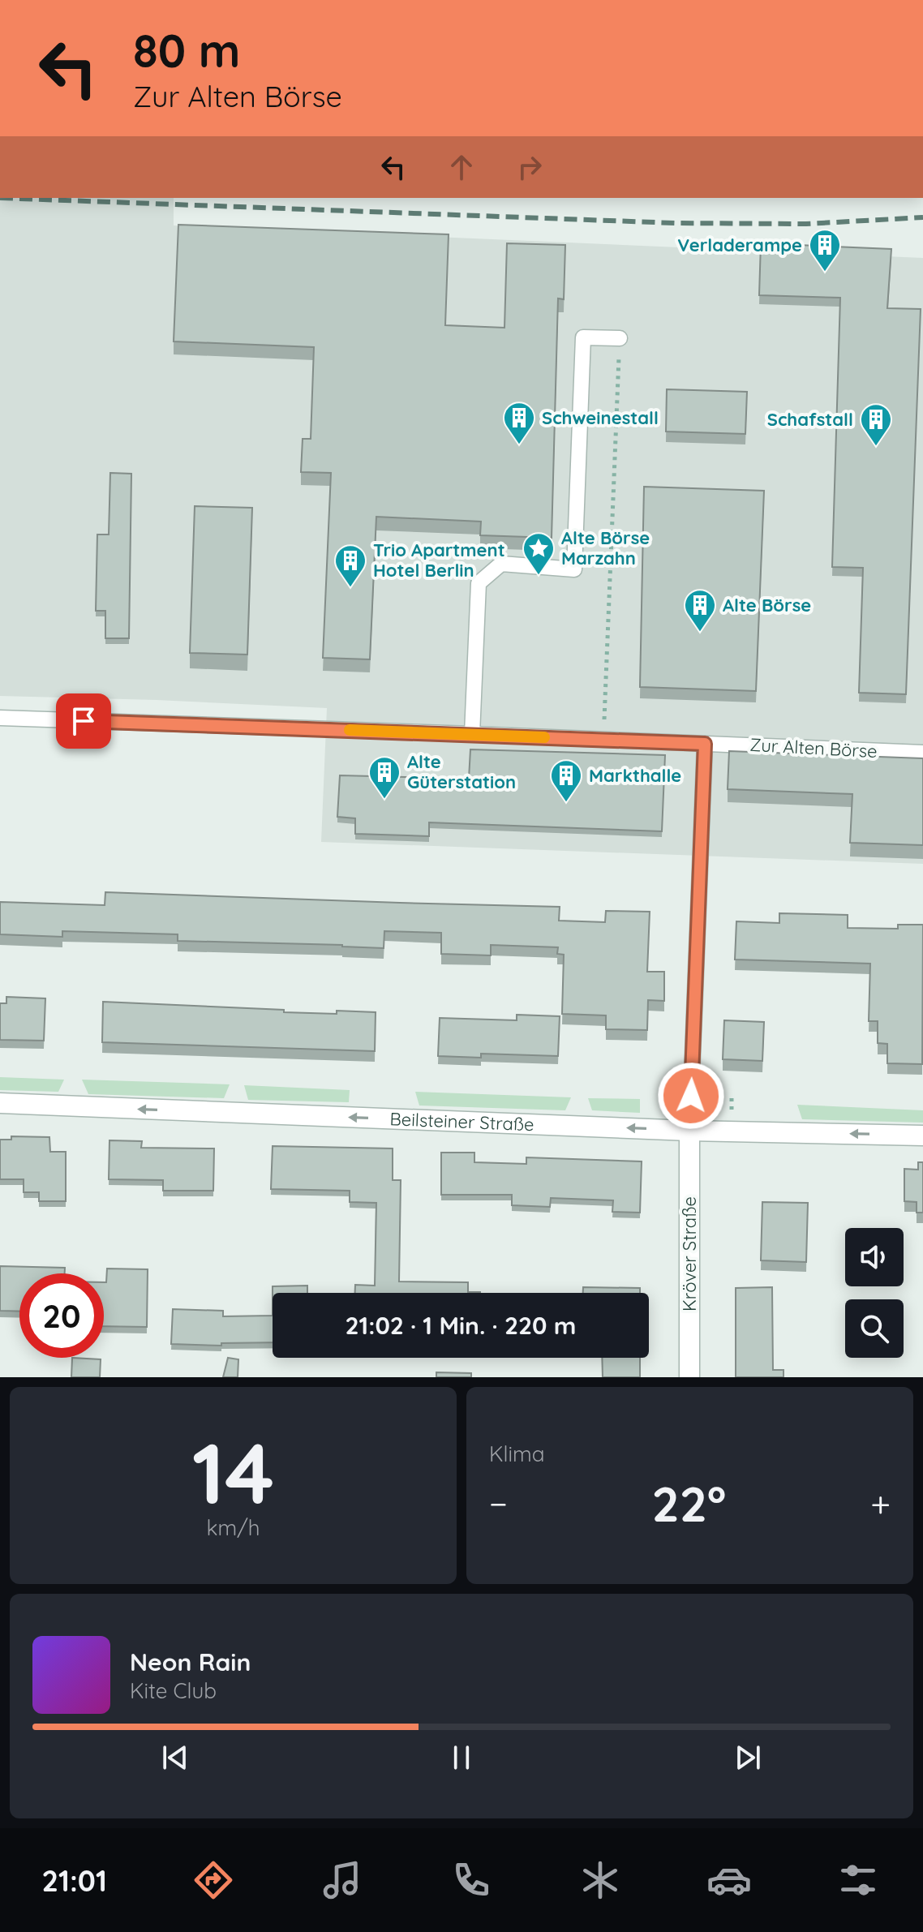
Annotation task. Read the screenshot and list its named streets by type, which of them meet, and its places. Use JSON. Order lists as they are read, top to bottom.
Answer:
{
  "streets": {
    "street": ["Beilsteiner Straße", "Kröver Straße"],
    "lane": ["Zur Alten Börse"]
  },
  "crossings": [
    ["Beilsteiner Straße", "Kröver Straße"]
  ],
  "one_way": ["Beilsteiner Straße"],
  "places": {
    "building": [
      "Verladerampe",
      "Schweinestall",
      "Schafstall",
      "Trio Apartment Hotel Berlin",
      "Alte Börse",
      "Alte Güterstation",
      "Markthalle"
    ],
    "place": ["Alte Börse Marzahn"]
  },
  "page": {
    "turn": ["80 m", "Zur Alten Börse"],
    "limit": "20",
    "trip": "21:02 · 1 Min. · 220 m",
    "tile": [
      ["14", "km/h"],
      "Klima"
    ],
    "heat": ["−", "22°", "+"],
    "song": ["Neon Rain", "Kite Club"],
    "tabs": "21:01"
  }
}
